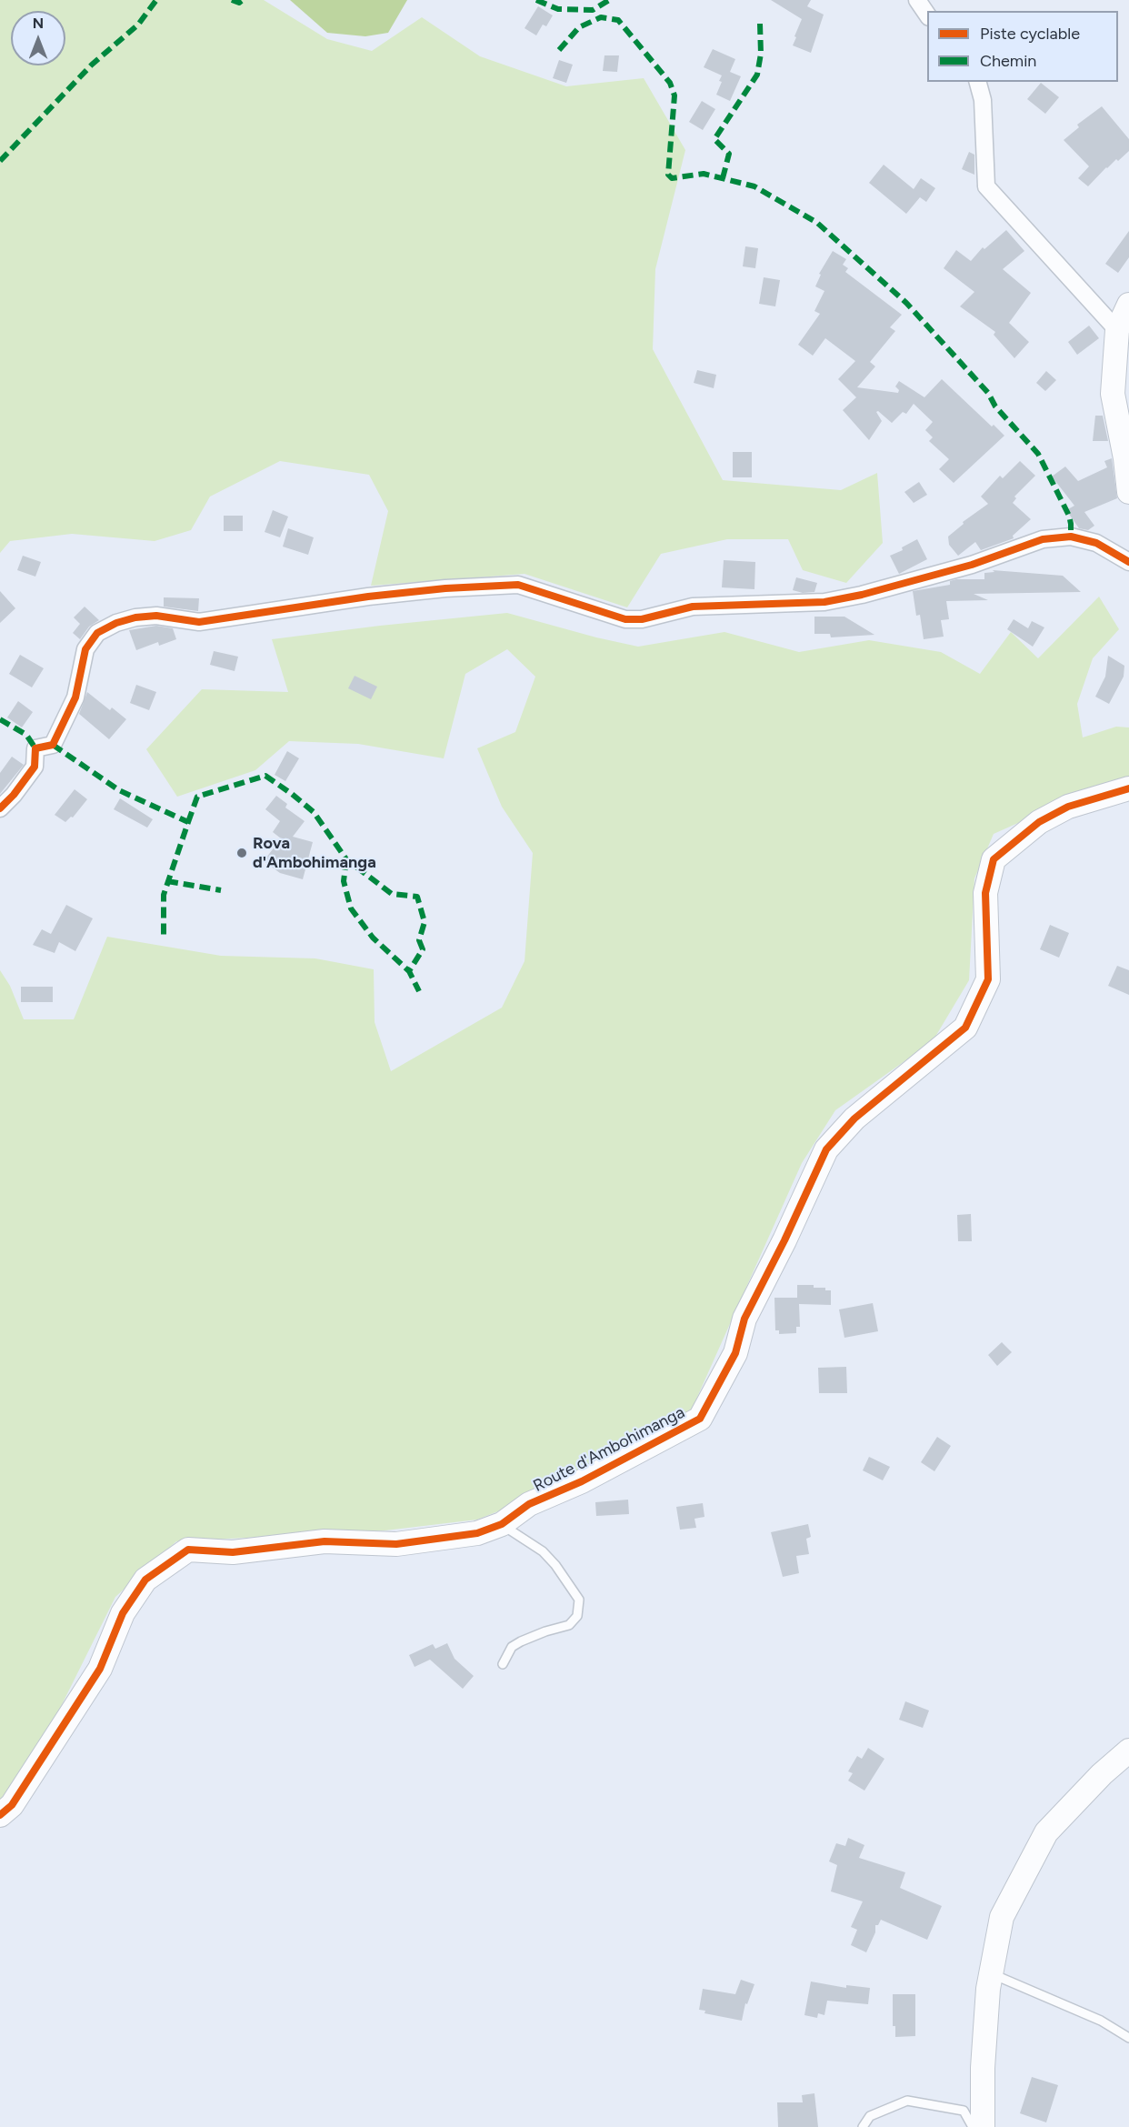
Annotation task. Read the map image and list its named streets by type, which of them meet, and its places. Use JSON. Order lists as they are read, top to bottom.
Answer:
{
  "streets": {
    "street": ["Route d'Ambohimanga"]
  },
  "places": ["Rova d'Ambohimanga"],
  "legend": ["Piste cyclable", "Chemin"],
  "north": "top"
}
